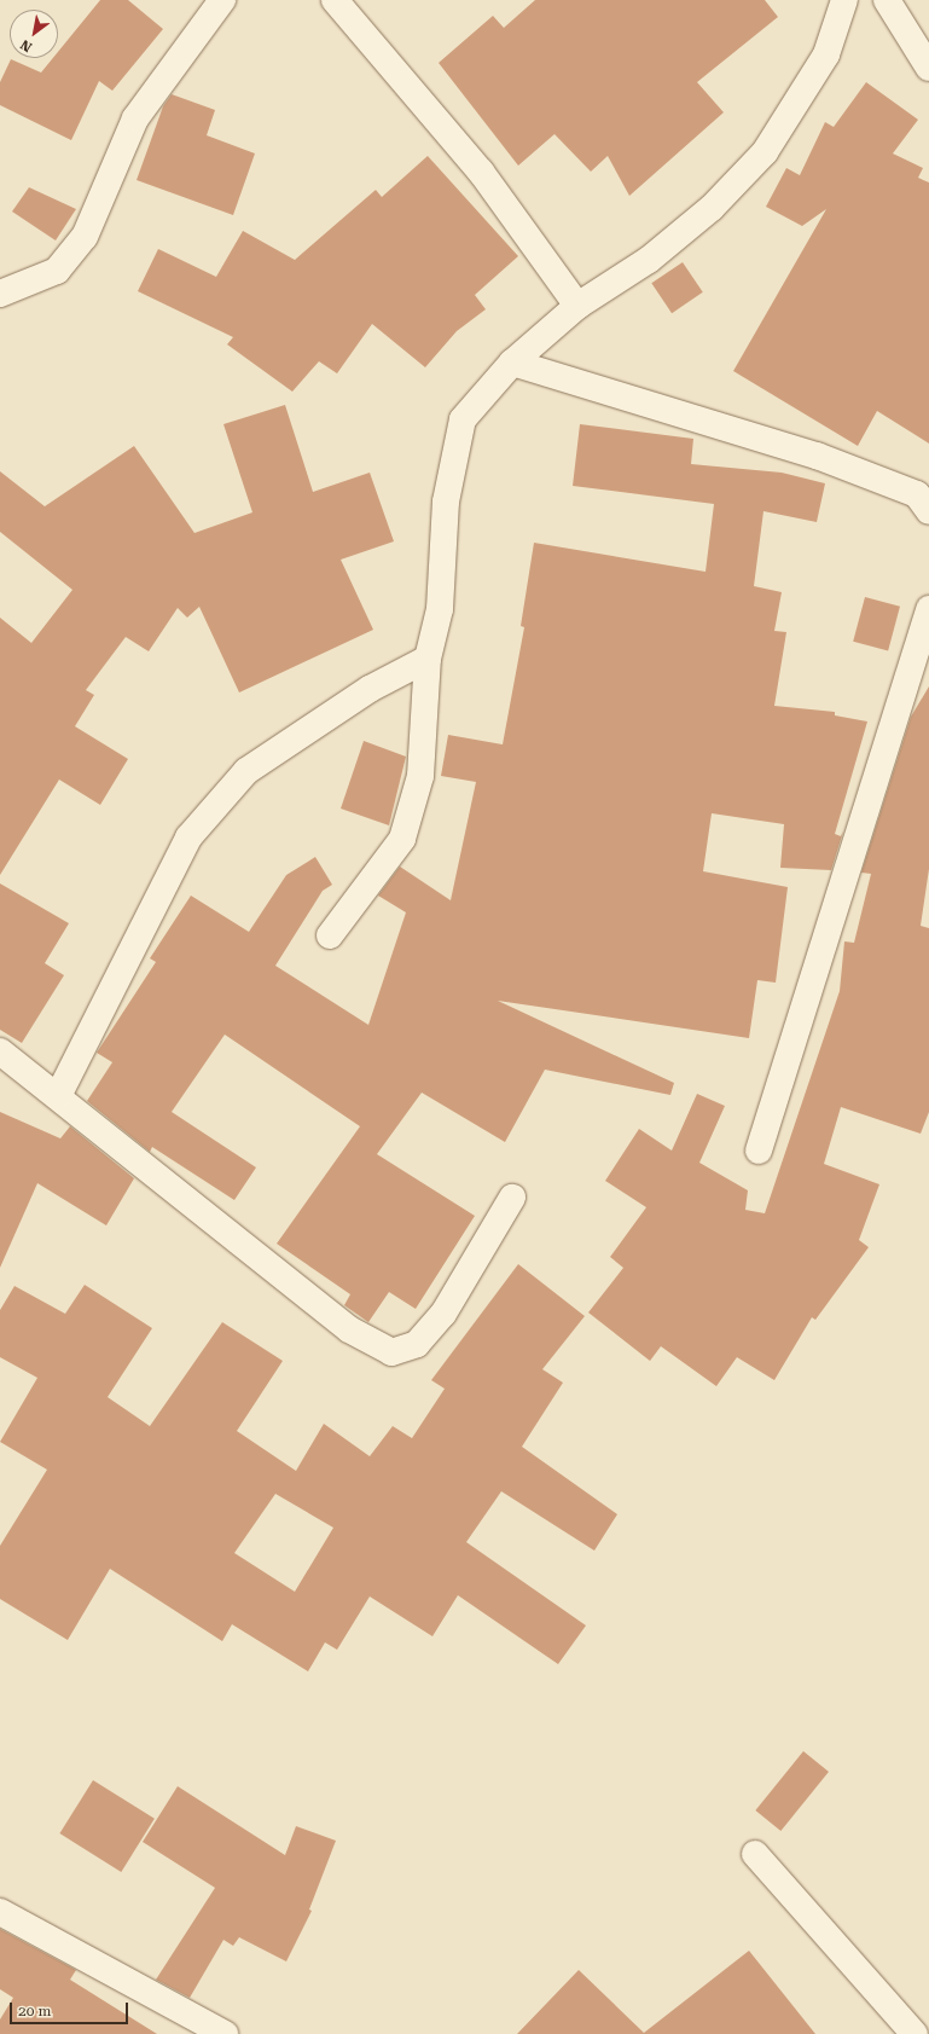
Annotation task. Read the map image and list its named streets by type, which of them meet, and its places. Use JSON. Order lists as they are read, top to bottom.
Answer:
{
  "scale_bar": "20 m",
  "north": "bottom left"
}
